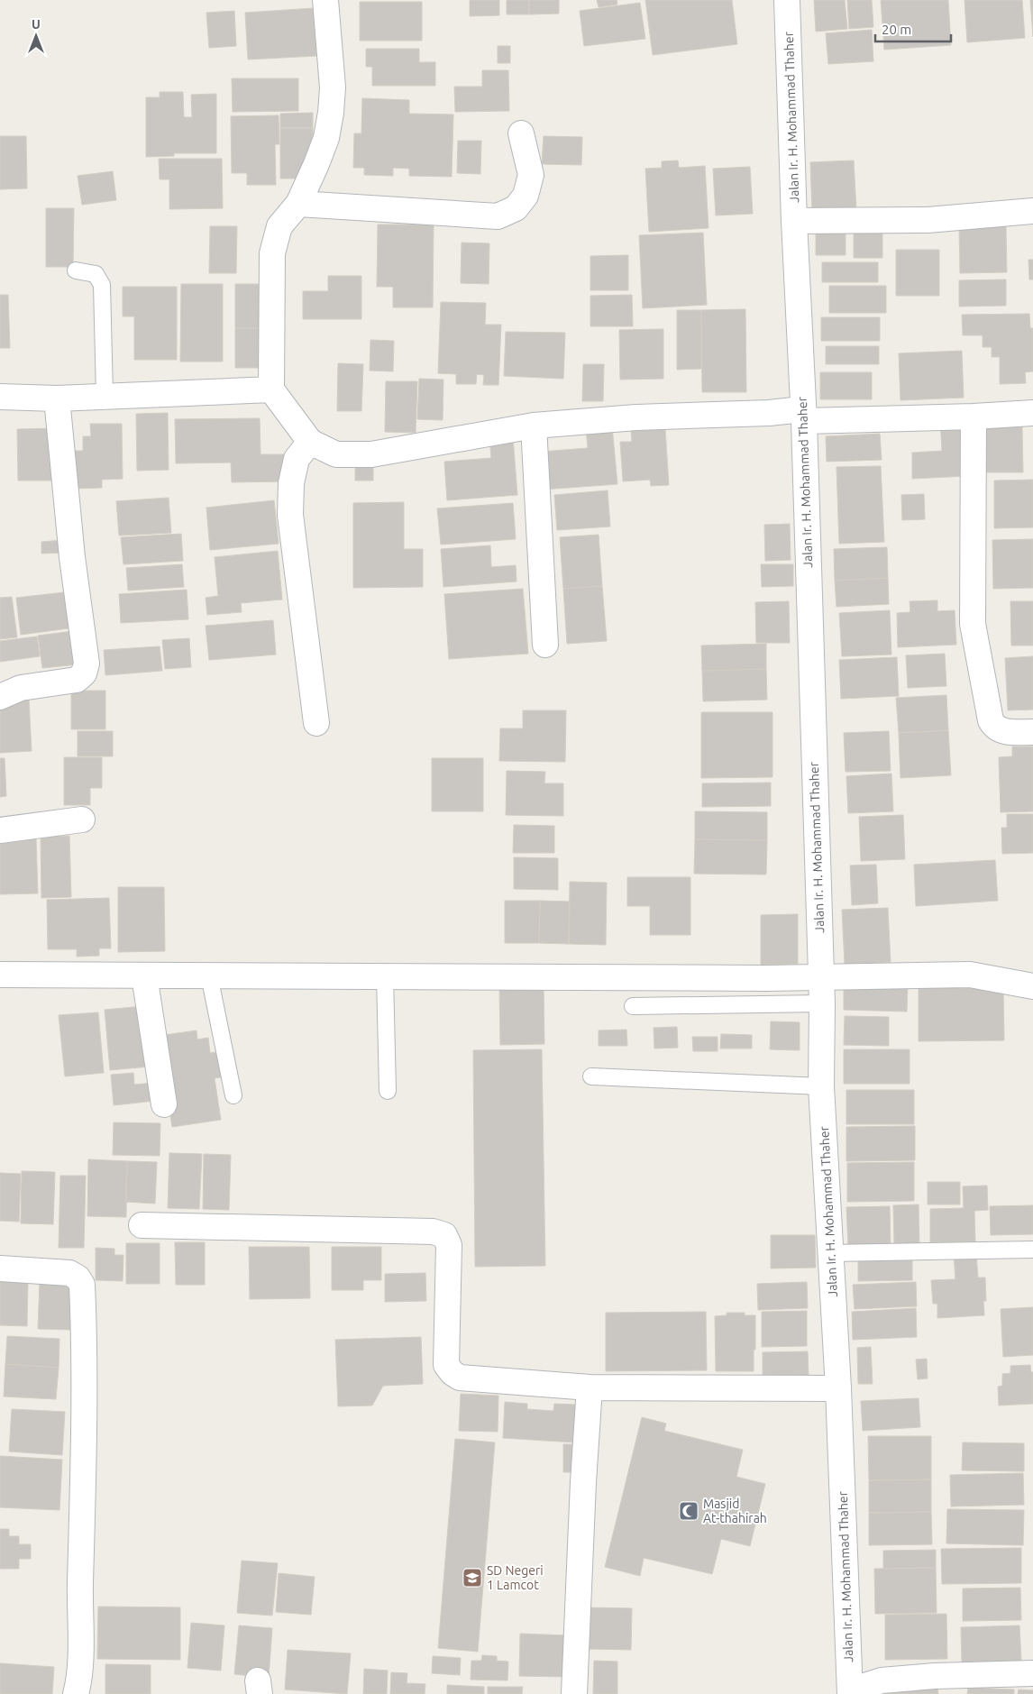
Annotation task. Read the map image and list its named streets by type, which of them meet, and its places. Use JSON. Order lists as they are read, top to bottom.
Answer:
{
  "streets": {
    "street": ["Jalan Ir. H. Mohammad Thaher"]
  },
  "places": {
    "mosque": ["Masjid At-thahirah"],
    "school or university": ["SD Negeri 1 Lamcot"]
  },
  "scale_bar": "20 m",
  "north": "top"
}
